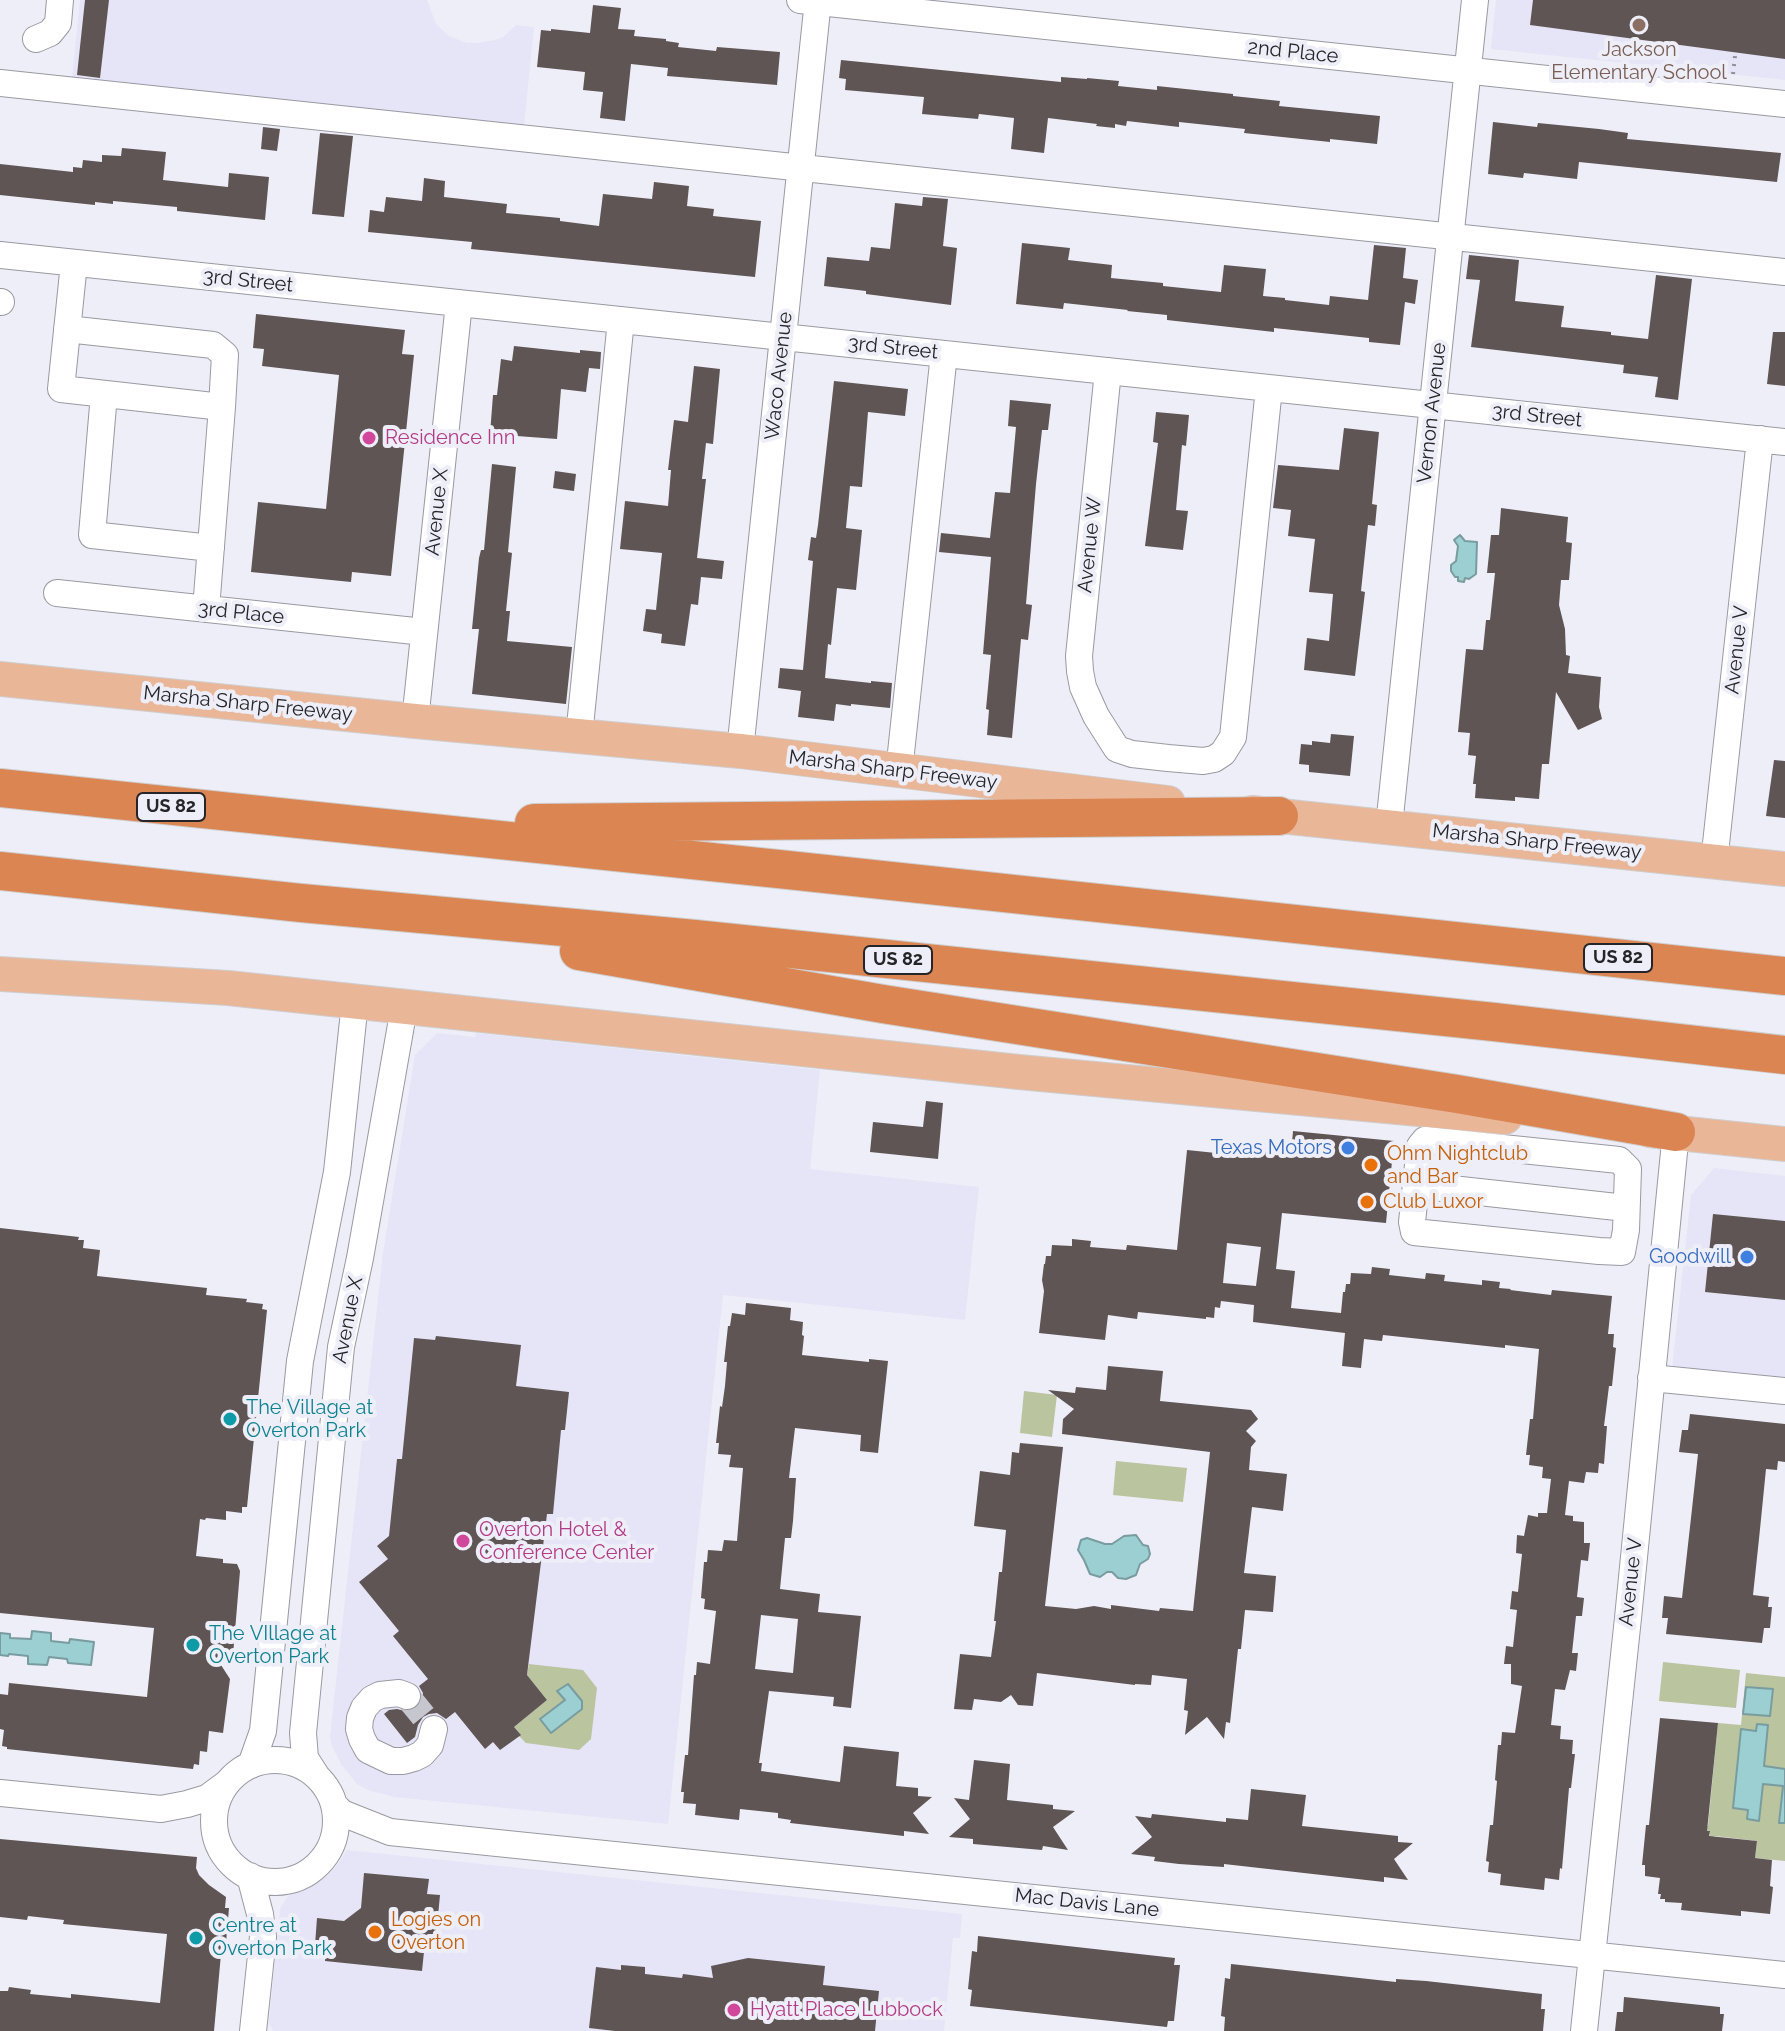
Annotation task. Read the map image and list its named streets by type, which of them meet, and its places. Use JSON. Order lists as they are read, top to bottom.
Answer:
{
  "streets": {
    "highway": ["US 82"],
    "main road": ["Marsha Sharp Freeway"],
    "street": [
      "2nd Place",
      "3rd Street",
      "Waco Avenue",
      "Vernon Avenue",
      "Avenue X",
      "Avenue W",
      "3rd Place",
      "Avenue V",
      "Mac Davis Lane"
    ]
  },
  "crossings": [
    ["2nd Place", "Waco Avenue"],
    ["2nd Place", "Vernon Avenue"],
    ["3rd Street", "Waco Avenue"],
    ["3rd Street", "Vernon Avenue"],
    ["3rd Street", "Avenue X"],
    ["3rd Street", "Avenue W"],
    ["3rd Street", "Avenue V"],
    ["Waco Avenue", "Marsha Sharp Freeway"],
    ["Vernon Avenue", "Marsha Sharp Freeway"],
    ["Avenue X", "3rd Place"],
    ["Avenue X", "Marsha Sharp Freeway"],
    ["Avenue V", "Marsha Sharp Freeway"],
    ["Avenue V", "Mac Davis Lane"]
  ],
  "places": [
    "Jackson Elementary School",
    "Residence Inn",
    "Texas Motors",
    "Ohm Nightclub and Bar",
    "Club Luxor",
    "Goodwill",
    "The Village at Overton Park",
    "Overton Hotel & Conference Center",
    "The VIllage at Overton Park",
    "Logies on Overton",
    "Centre at Overton Park",
    "Hyatt Place Lubbock"
  ]
}
